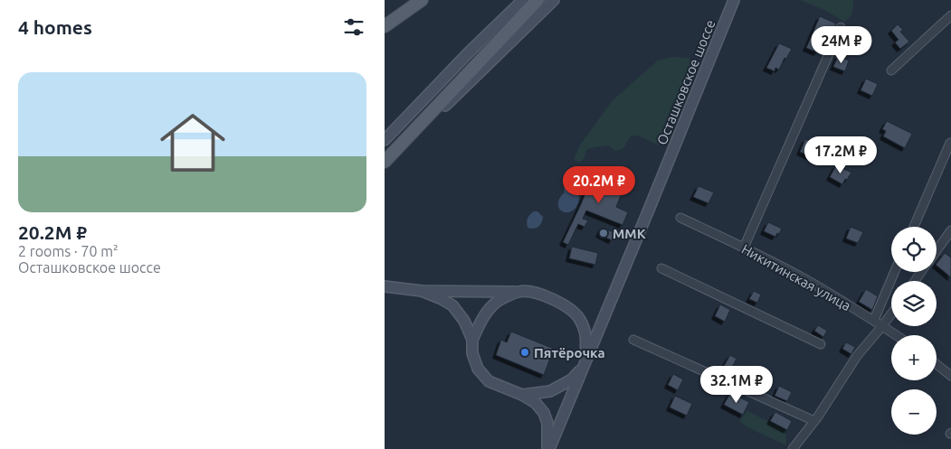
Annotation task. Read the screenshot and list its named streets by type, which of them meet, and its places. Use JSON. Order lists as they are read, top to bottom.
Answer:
{
  "streets": {
    "main road": ["Осташковское шоссе"],
    "street": ["Никитинская улица"]
  },
  "places": ["ММК", "Пятёрочка"],
  "page": {
    "heading": "4 homes",
    "price": [
      "24M ₽",
      "17.2M ₽",
      "20.2M ₽",
      "32.1M ₽"
    ],
    "list": [
      {
        "name": "20.2M ₽",
        "note": "2 rooms · 70 m² · Осташковское шоссе"
      }
    ],
    "map_buttons": ["+", "−"]
  }
}
